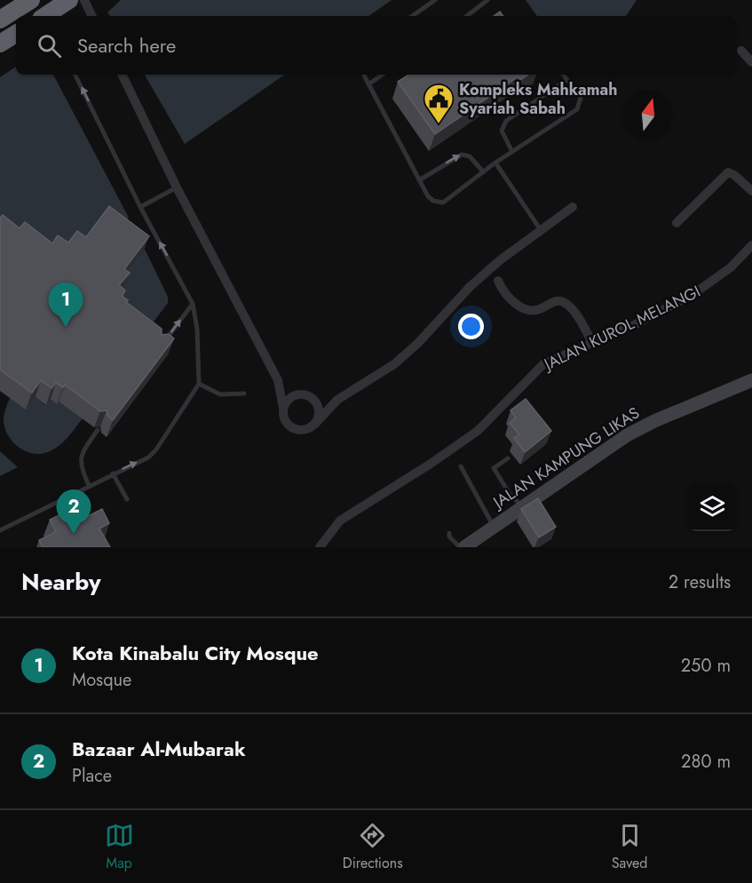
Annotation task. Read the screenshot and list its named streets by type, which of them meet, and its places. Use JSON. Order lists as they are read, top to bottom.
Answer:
{
  "streets": {
    "main road": ["JALAN KAMPUNG LIKAS"],
    "street": ["JALAN KUROL MELANGI"]
  },
  "places": {
    "public building": ["Kompleks Mahkamah Syariah Sabah"]
  },
  "north": "top",
  "page": {
    "search": "Search here",
    "pins": ["1", "2"],
    "heading": ["Nearby", "2 results"],
    "list": [
      {
        "mark": "1",
        "name": "Kota Kinabalu City Mosque",
        "note": "Mosque",
        "value": "250 m"
      },
      {
        "mark": "2",
        "name": "Bazaar Al-Mubarak",
        "note": "Place",
        "value": "280 m"
      }
    ],
    "nav": ["Map", "Directions", "Saved"]
  }
}
